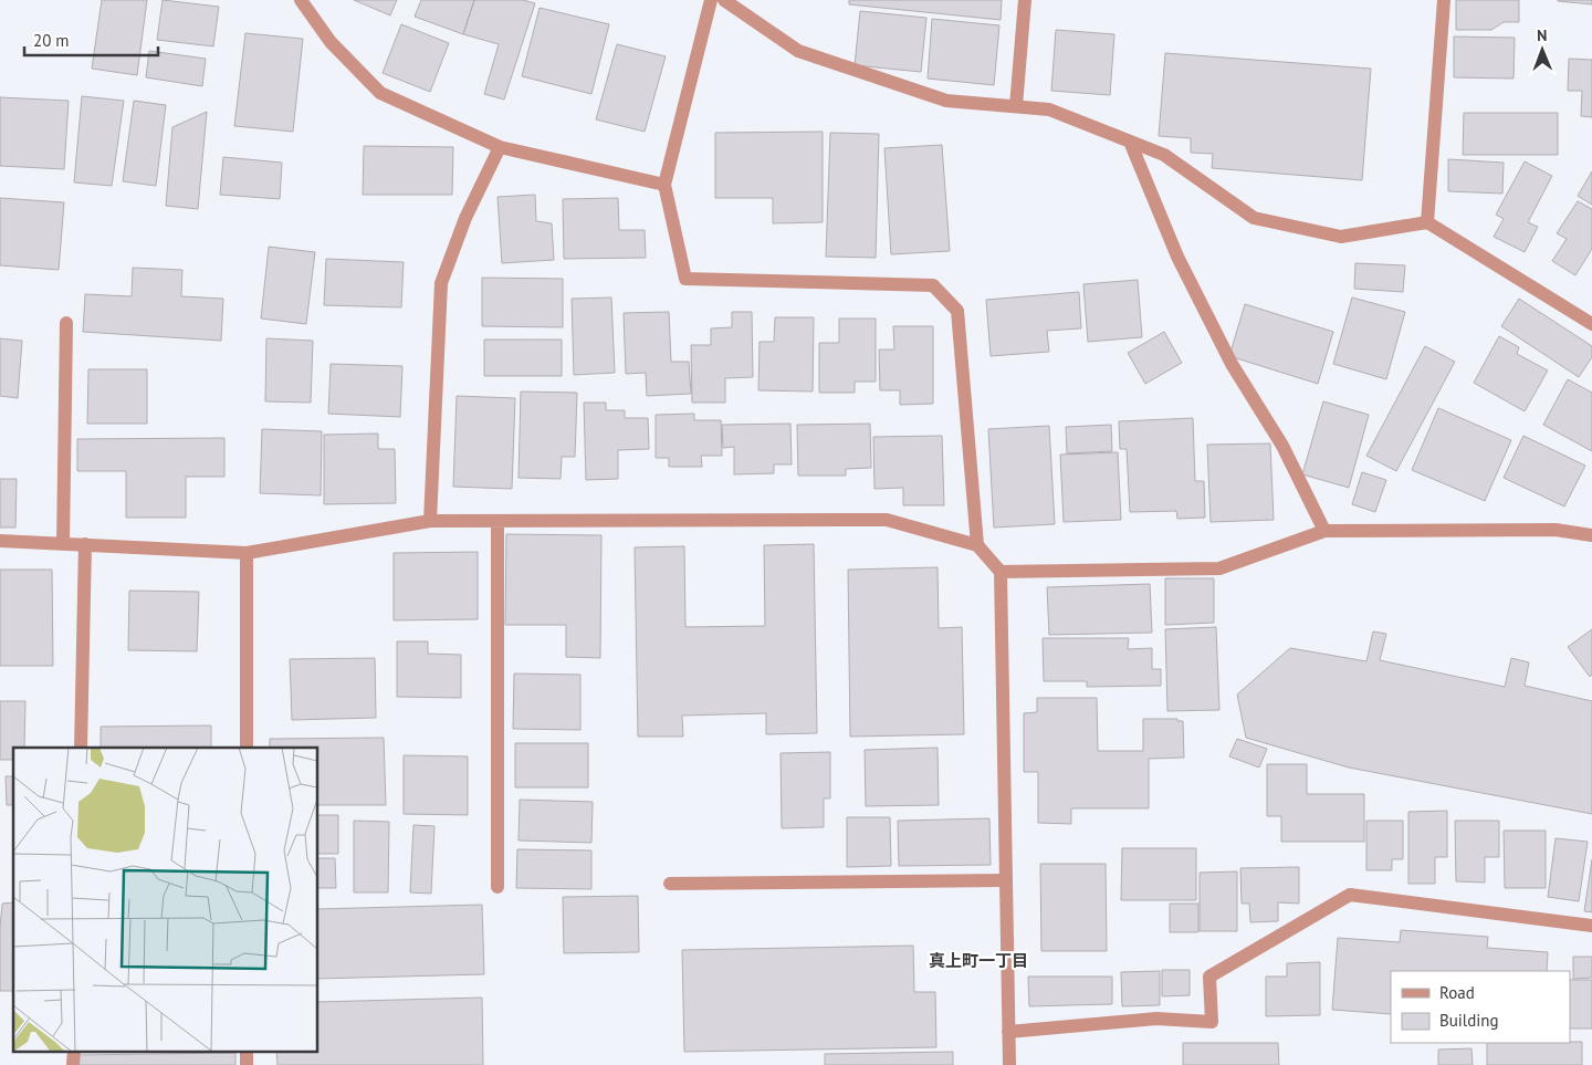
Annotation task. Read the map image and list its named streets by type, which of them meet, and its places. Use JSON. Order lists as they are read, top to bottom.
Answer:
{
  "districts": ["真上町一丁目"],
  "legend": ["Road", "Building"],
  "scale_bar": "20 m",
  "north": "top"
}
